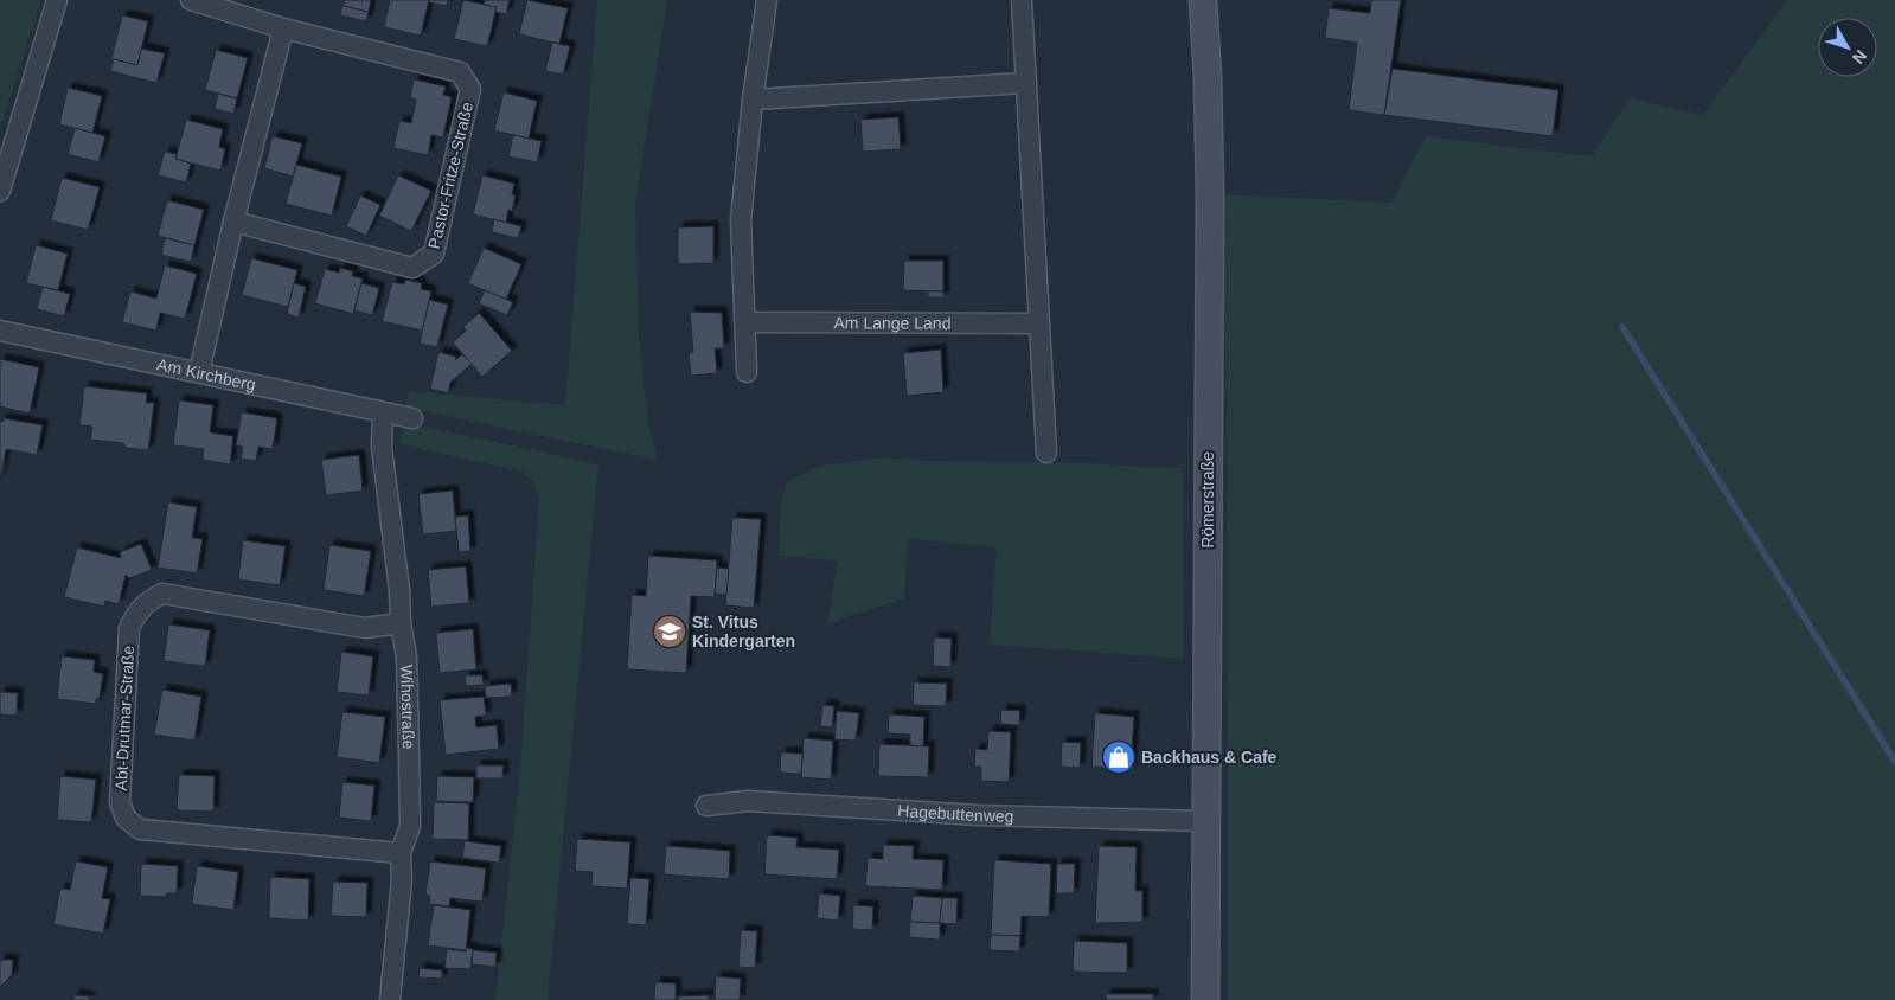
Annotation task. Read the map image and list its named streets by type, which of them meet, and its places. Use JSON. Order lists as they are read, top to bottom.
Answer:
{
  "streets": {
    "street": [
      "Pastor-Fritze-Straße",
      "Am Lange Land",
      "Am Kirchberg",
      "Römerstraße",
      "Wihostraße",
      "Abt-Drutmar-Straße",
      "Hagebuttenweg"
    ]
  },
  "crossings": [
    ["Am Kirchberg", "Wihostraße"],
    ["Römerstraße", "Hagebuttenweg"],
    ["Wihostraße", "Abt-Drutmar-Straße"]
  ],
  "places": {
    "school or university": ["St. Vitus Kindergarten"],
    "shop": ["Backhaus & Cafe"]
  },
  "north": "bottom right"
}
